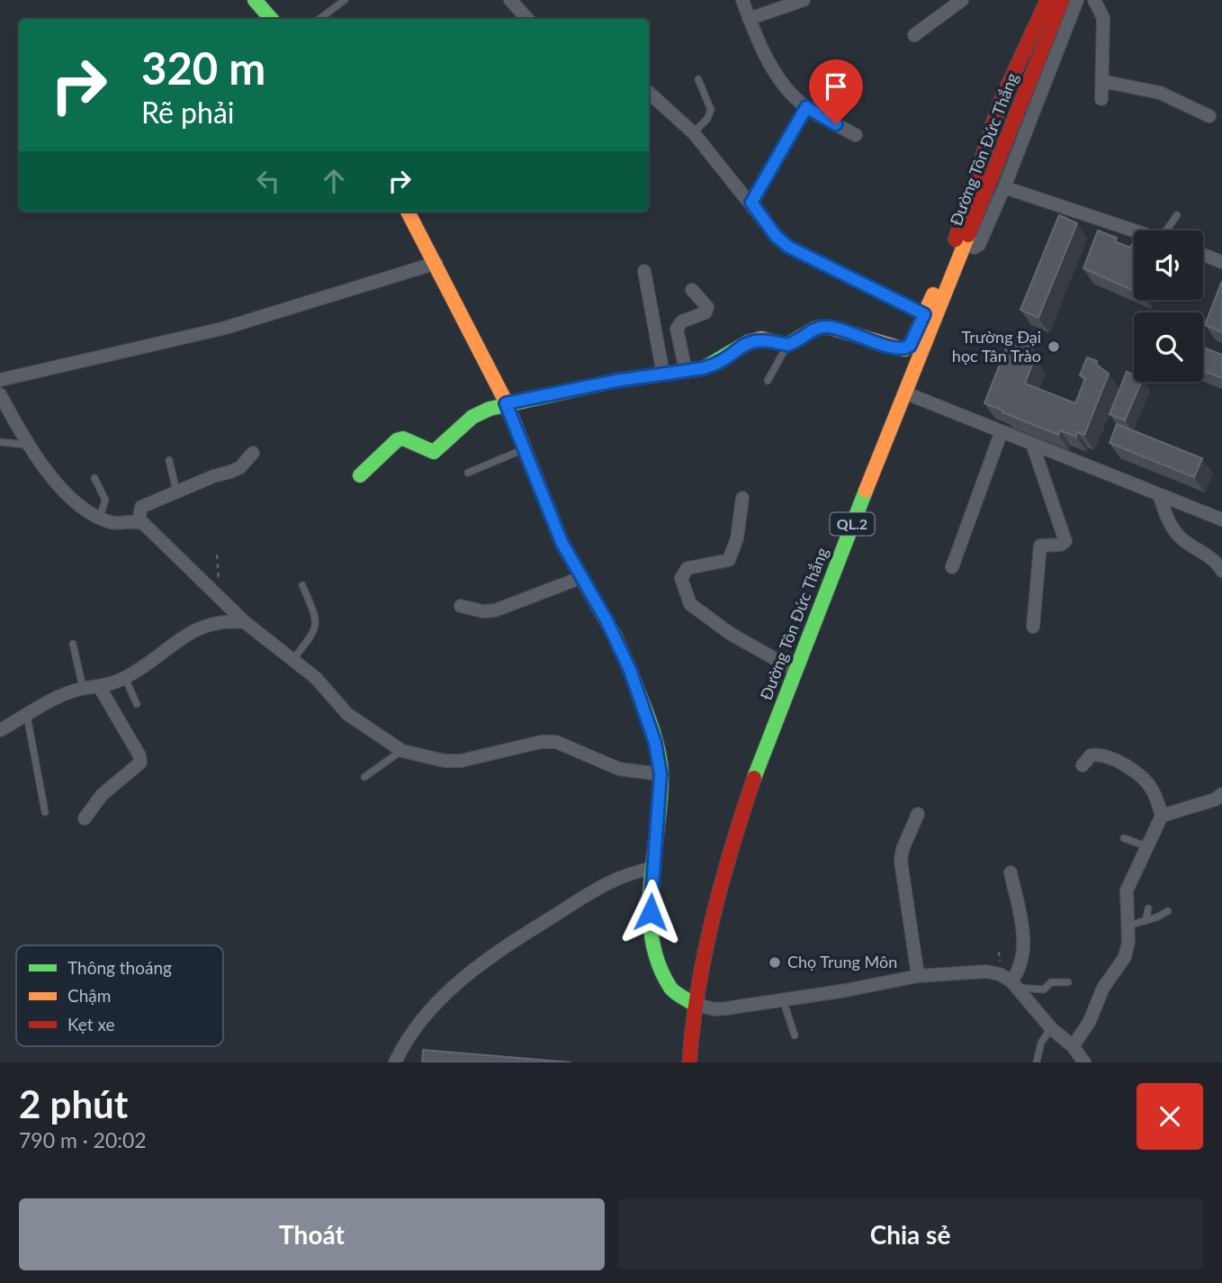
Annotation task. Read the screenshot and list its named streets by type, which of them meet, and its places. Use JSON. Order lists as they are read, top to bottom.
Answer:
{
  "streets": {
    "main road": ["Đường Tôn Đức Thắng", "QL.2"]
  },
  "places": ["Trường Đại học Tân Trào", "Chọ Trung Môn"],
  "legend": ["Thông thoáng", "Chậm", "Kẹt xe"],
  "page": {
    "turn": ["320 m", "Rẽ phải"],
    "heading": ["2 phút", "790 m · 20:02"],
    "buttons": ["Thoát", "Chia sẻ"]
  }
}
